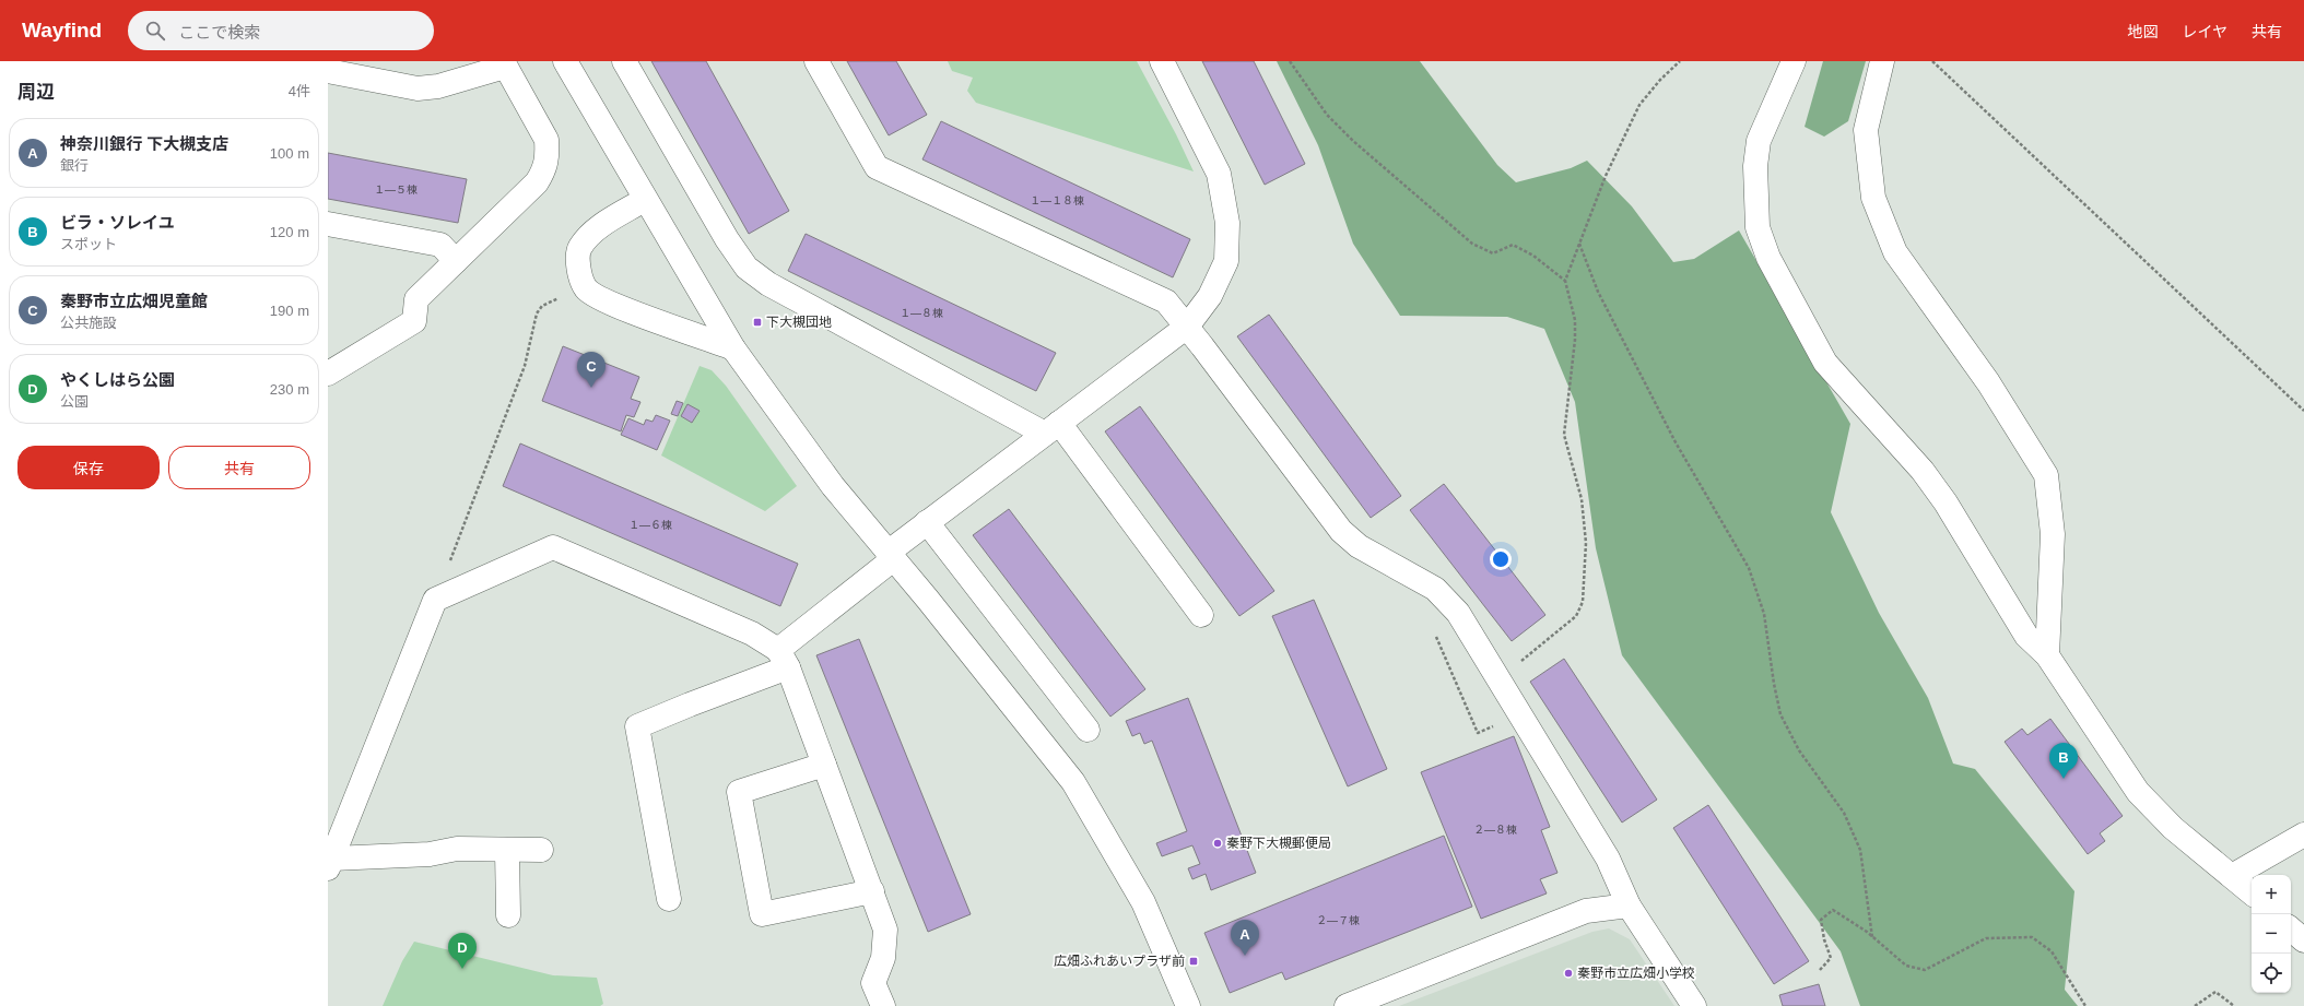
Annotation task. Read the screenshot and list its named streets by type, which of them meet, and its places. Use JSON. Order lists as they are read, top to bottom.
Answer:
{
  "places": {
    "transit": ["下大槻団地", "広畑ふれあいプラザ前"],
    "other": ["秦野下大槻郵便局", "秦野市立広畑小学校"]
  },
  "house_numbers": [
    "１―５棟",
    "１―１８棟",
    "１―８棟",
    "１―６棟",
    "２―８棟",
    "２―７棟"
  ],
  "page": {
    "header": "Wayfind",
    "search": "ここで検索",
    "nav": ["地図", "レイヤ", "共有"],
    "heading": ["周辺", "4件"],
    "list": [
      {
        "mark": "A",
        "name": "神奈川銀行 下大槻支店",
        "note": "銀行",
        "value": "100 m"
      },
      {
        "mark": "B",
        "name": "ビラ・ソレイユ",
        "note": "スポット",
        "value": "120 m"
      },
      {
        "mark": "C",
        "name": "秦野市立広畑児童館",
        "note": "公共施設",
        "value": "190 m"
      },
      {
        "mark": "D",
        "name": "やくしはら公園",
        "note": "公園",
        "value": "230 m"
      }
    ],
    "pins": [
      "C",
      "B",
      "A",
      "D"
    ],
    "buttons": ["保存", "共有"],
    "map_buttons": ["+", "−"]
  }
}
